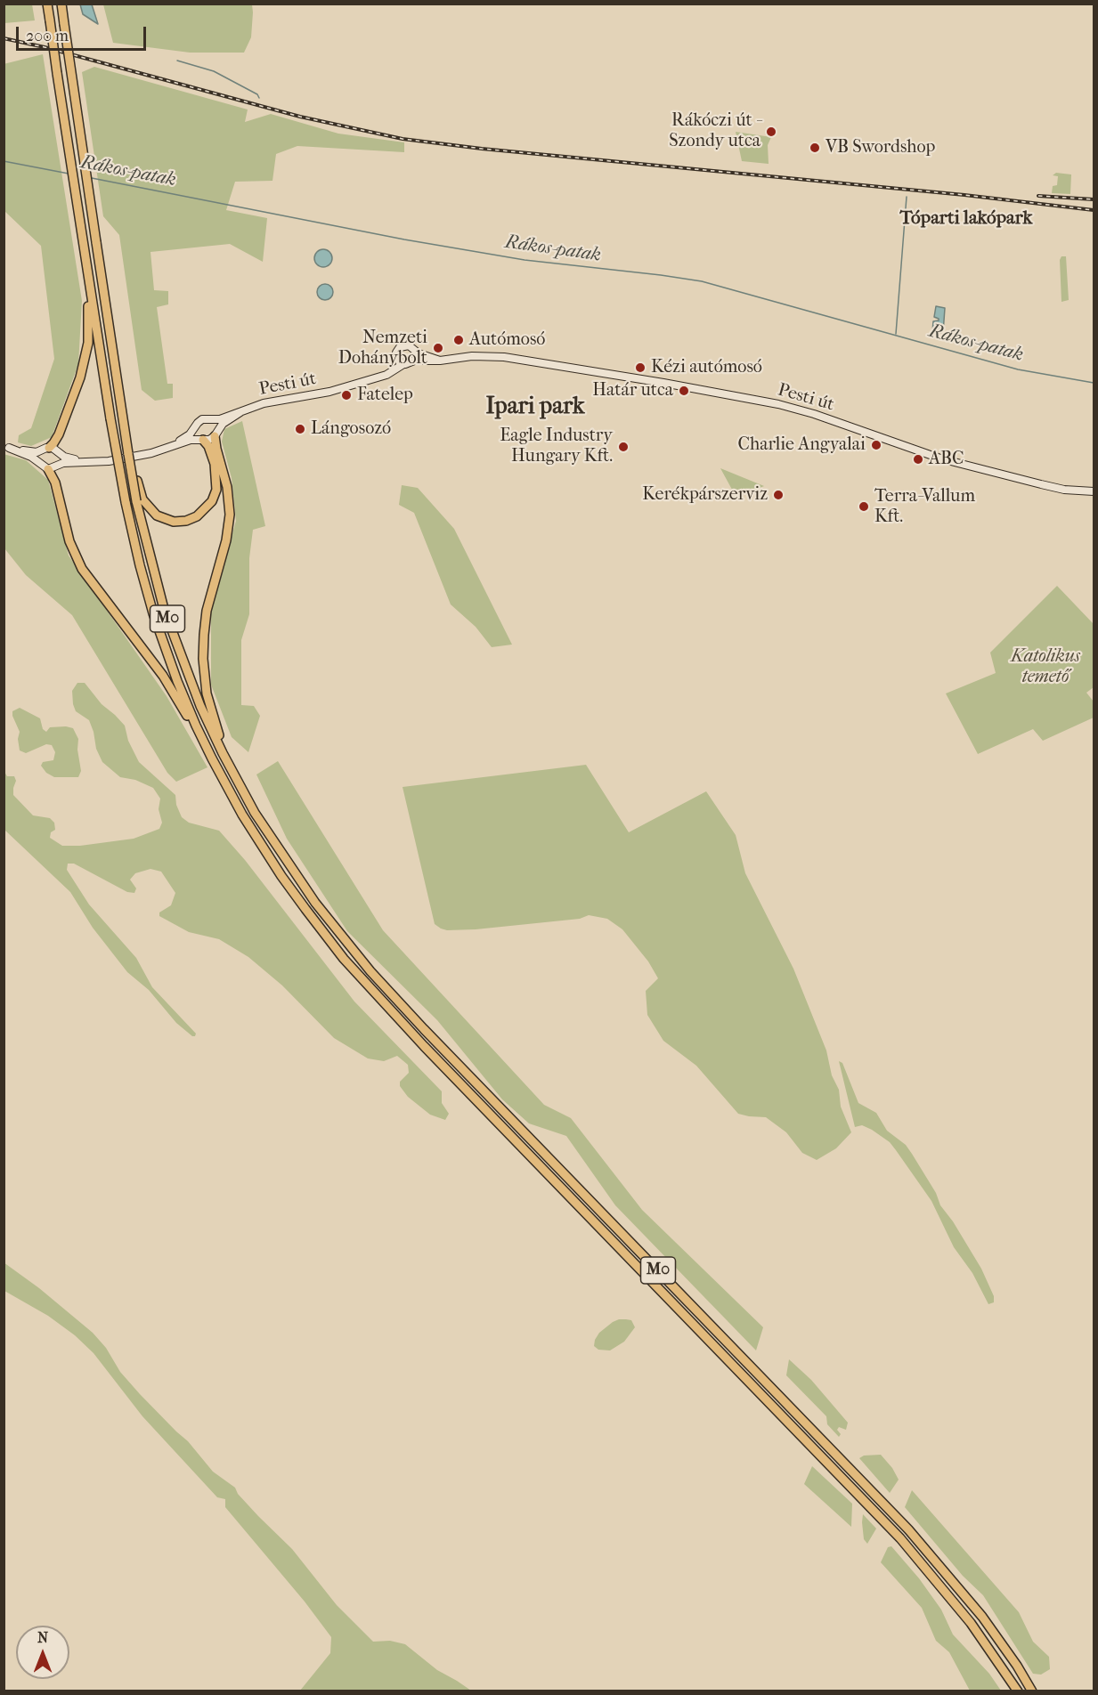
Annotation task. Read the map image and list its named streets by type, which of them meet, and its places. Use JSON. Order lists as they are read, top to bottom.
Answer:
{
  "streets": {
    "highway": ["M0"],
    "main road": ["Pesti út"]
  },
  "districts": ["Tóparti lakópark", "Ipari park"],
  "water": ["Rákos-patak"],
  "parks": ["Katolikus temető"],
  "places": [
    "Rákóczi út - Szondy utca",
    "VB Swordshop",
    "Autómosó",
    "Nemzeti Dohánybolt",
    "Kézi autómosó",
    "Határ utca",
    "Fatelep",
    "Lángosozó",
    "Charlie Angyalai",
    "Eagle Industry Hungary Kft.",
    "ABC",
    "Kerékpárszerviz",
    "Terra-Vallum Kft."
  ],
  "scale_bar": "200 m",
  "north": "top"
}
